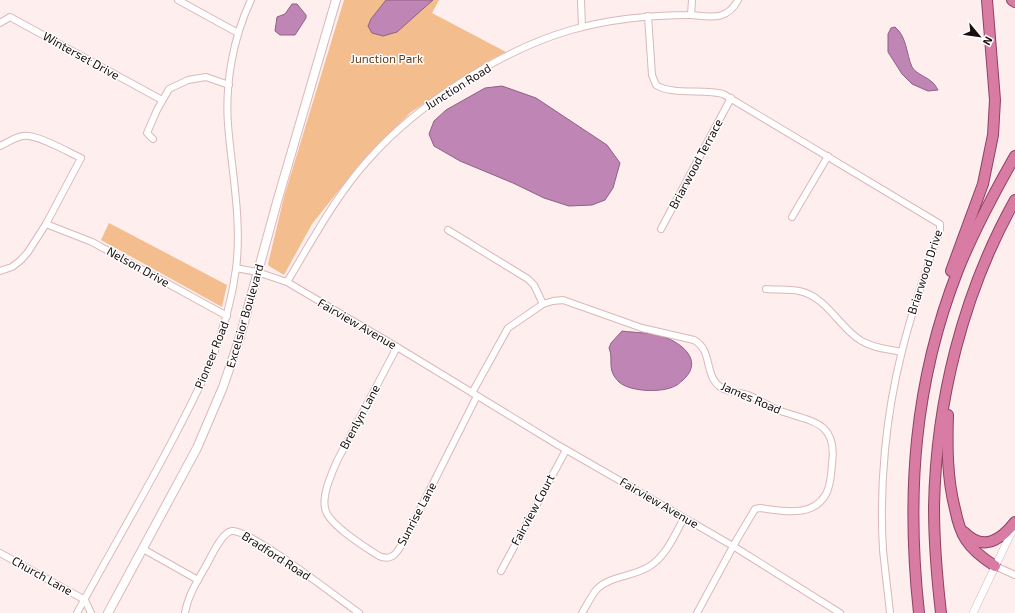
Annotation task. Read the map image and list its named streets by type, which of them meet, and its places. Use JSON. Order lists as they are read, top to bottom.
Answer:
{
  "streets": {
    "main road": ["Excelsior Boulevard"],
    "street": [
      "Winterset Drive",
      "Junction Road",
      "Briarwood Terrace",
      "Nelson Drive",
      "Briarwood Drive",
      "Fairview Avenue",
      "Pioneer Road",
      "James Road",
      "Brenlyn Lane",
      "Fairview Court",
      "Sunrise Lane",
      "Bradford Road",
      "Church Lane"
    ]
  },
  "crossings": [
    ["Junction Road", "Briarwood Drive"],
    ["Junction Road", "Fairview Avenue"],
    ["Briarwood Terrace", "Briarwood Drive"],
    ["Nelson Drive", "Pioneer Road"],
    ["Excelsior Boulevard", "Fairview Avenue"],
    ["Fairview Avenue", "Pioneer Road"],
    ["Fairview Avenue", "James Road"],
    ["Fairview Avenue", "Brenlyn Lane"],
    ["Fairview Avenue", "Fairview Court"],
    ["Fairview Avenue", "Sunrise Lane"],
    ["Pioneer Road", "Church Lane"],
    ["James Road", "Sunrise Lane"],
    ["Brenlyn Lane", "Sunrise Lane"]
  ],
  "parks": ["Junction Park"],
  "north": "bottom right"
}
